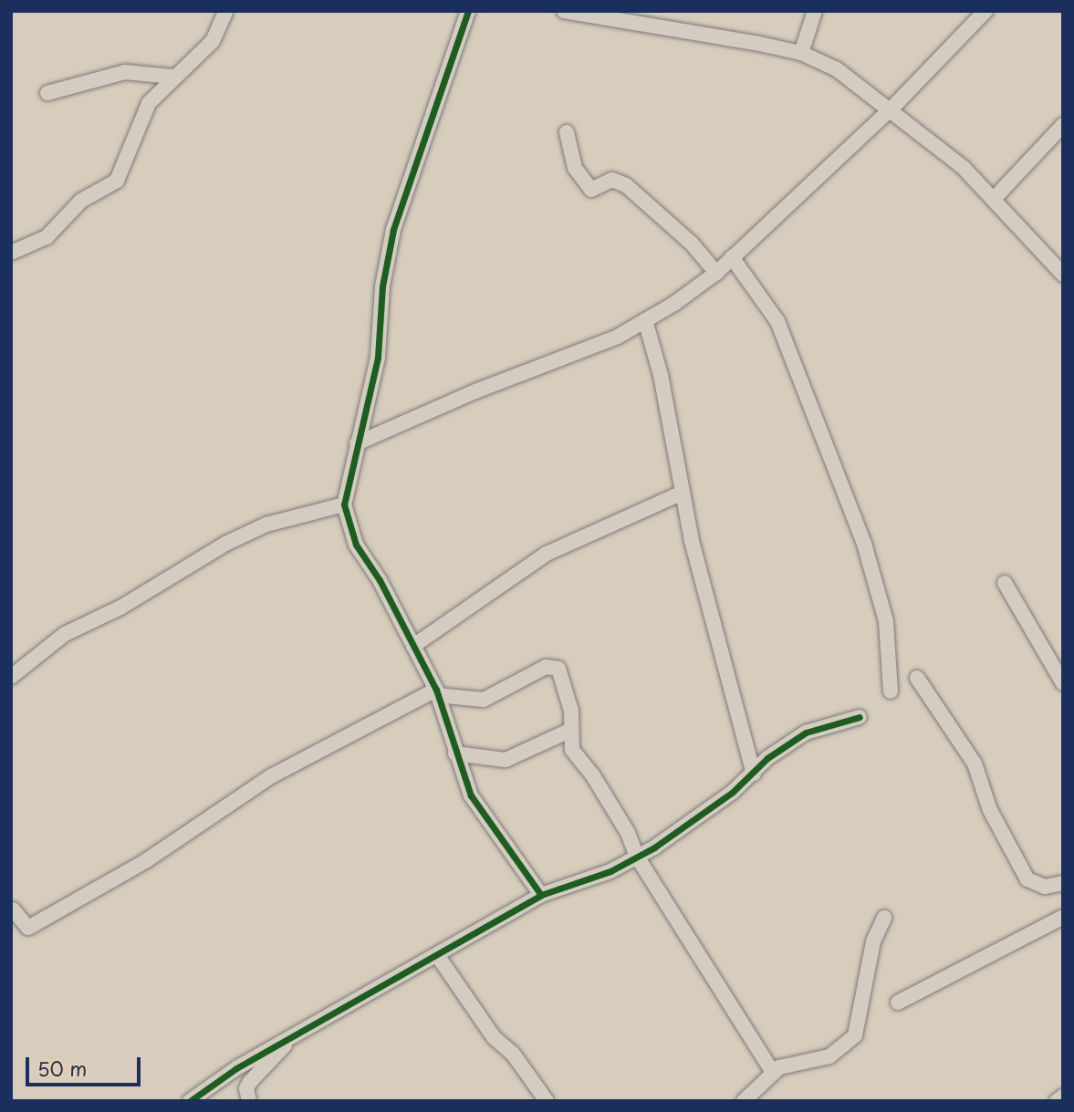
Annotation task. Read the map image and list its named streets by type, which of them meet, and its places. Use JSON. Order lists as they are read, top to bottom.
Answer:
{
  "scale_bar": "50 m"
}
